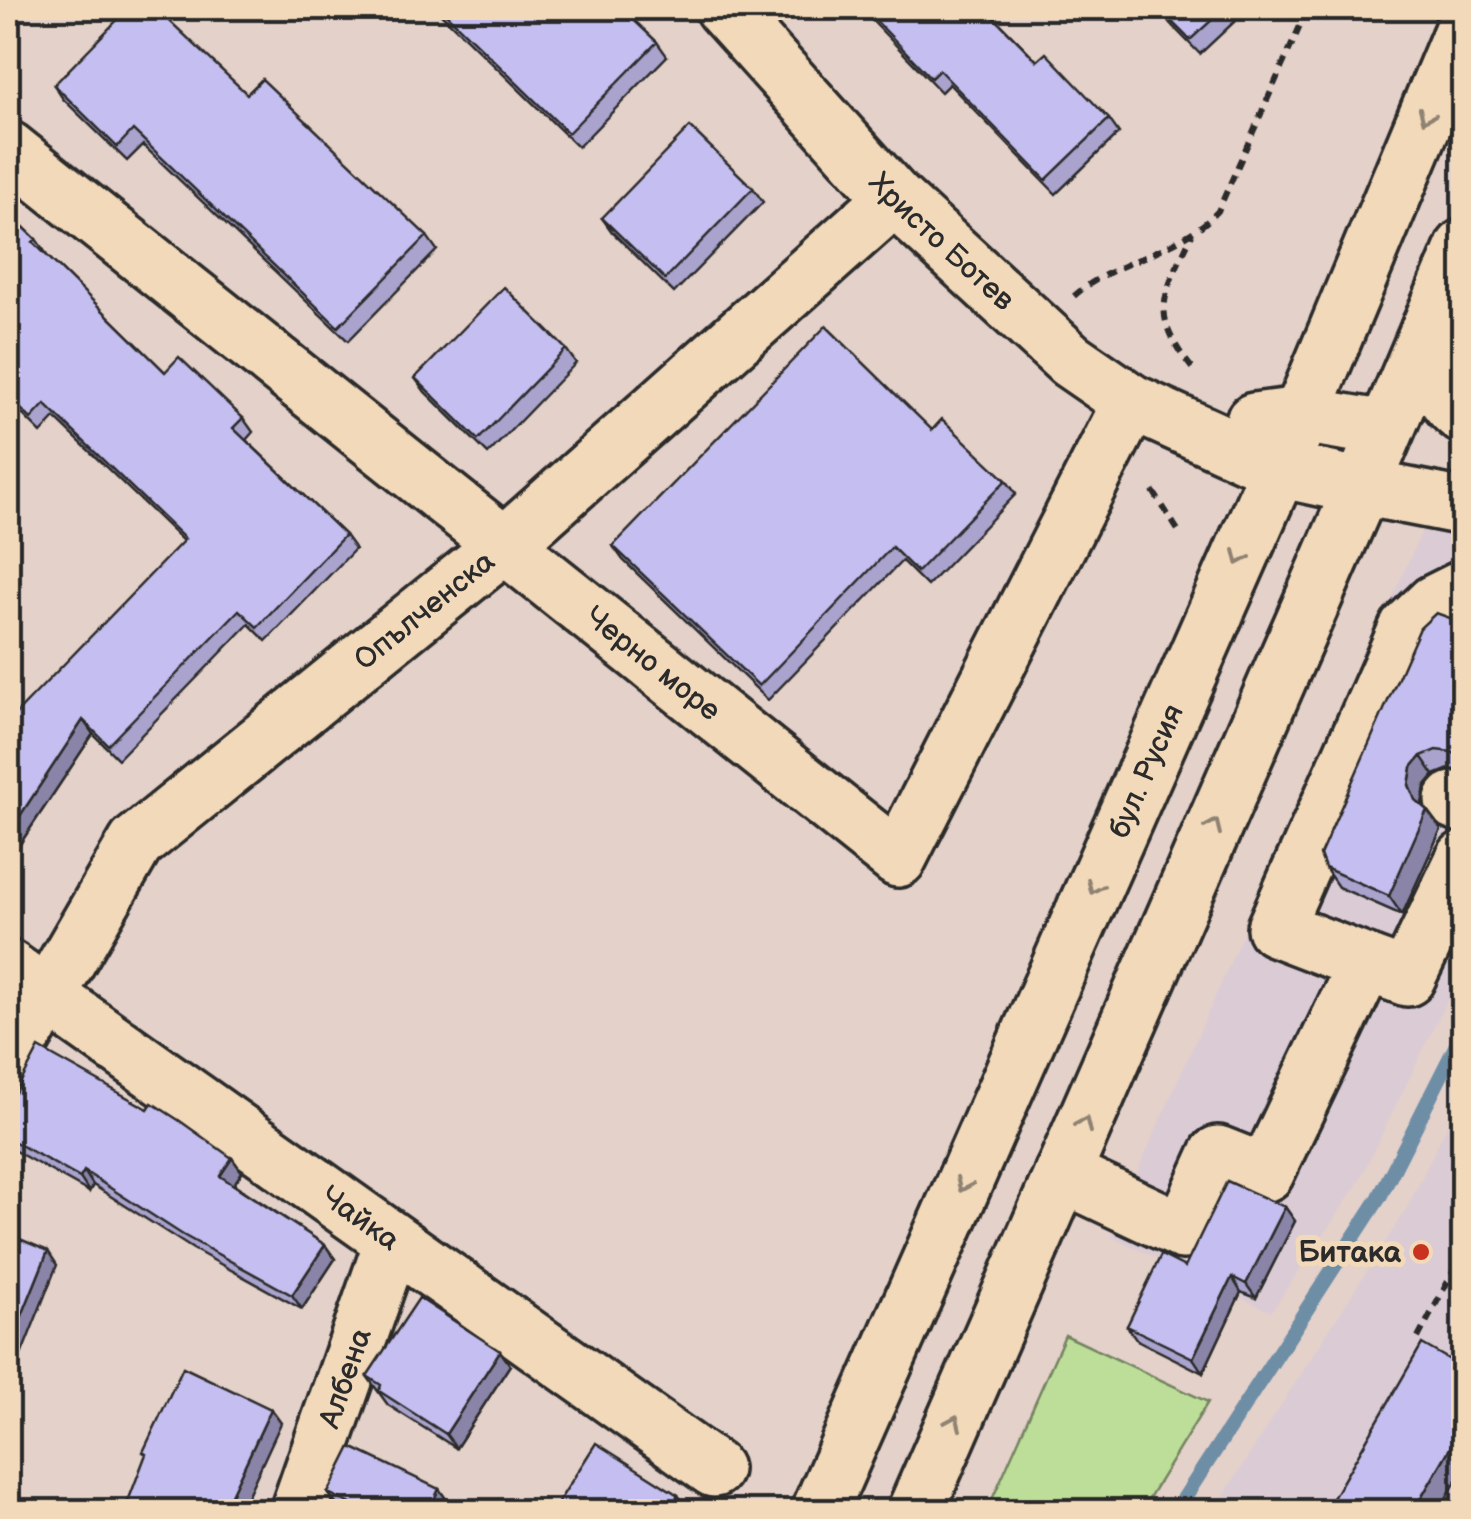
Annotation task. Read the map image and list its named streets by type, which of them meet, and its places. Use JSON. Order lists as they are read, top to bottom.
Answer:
{
  "streets": {
    "street": [
      "Христо Ботев",
      "Опълченска",
      "Черно море",
      "бул. Русия",
      "Чайка",
      "Албена"
    ]
  },
  "crossings": [
    ["Христо Ботев", "Опълченска"],
    ["Христо Ботев", "Черно море"],
    ["Христо Ботев", "бул. Русия"],
    ["Опълченска", "Черно море"],
    ["Опълченска", "Чайка"],
    ["Чайка", "Албена"]
  ],
  "places": ["Битака"]
}
